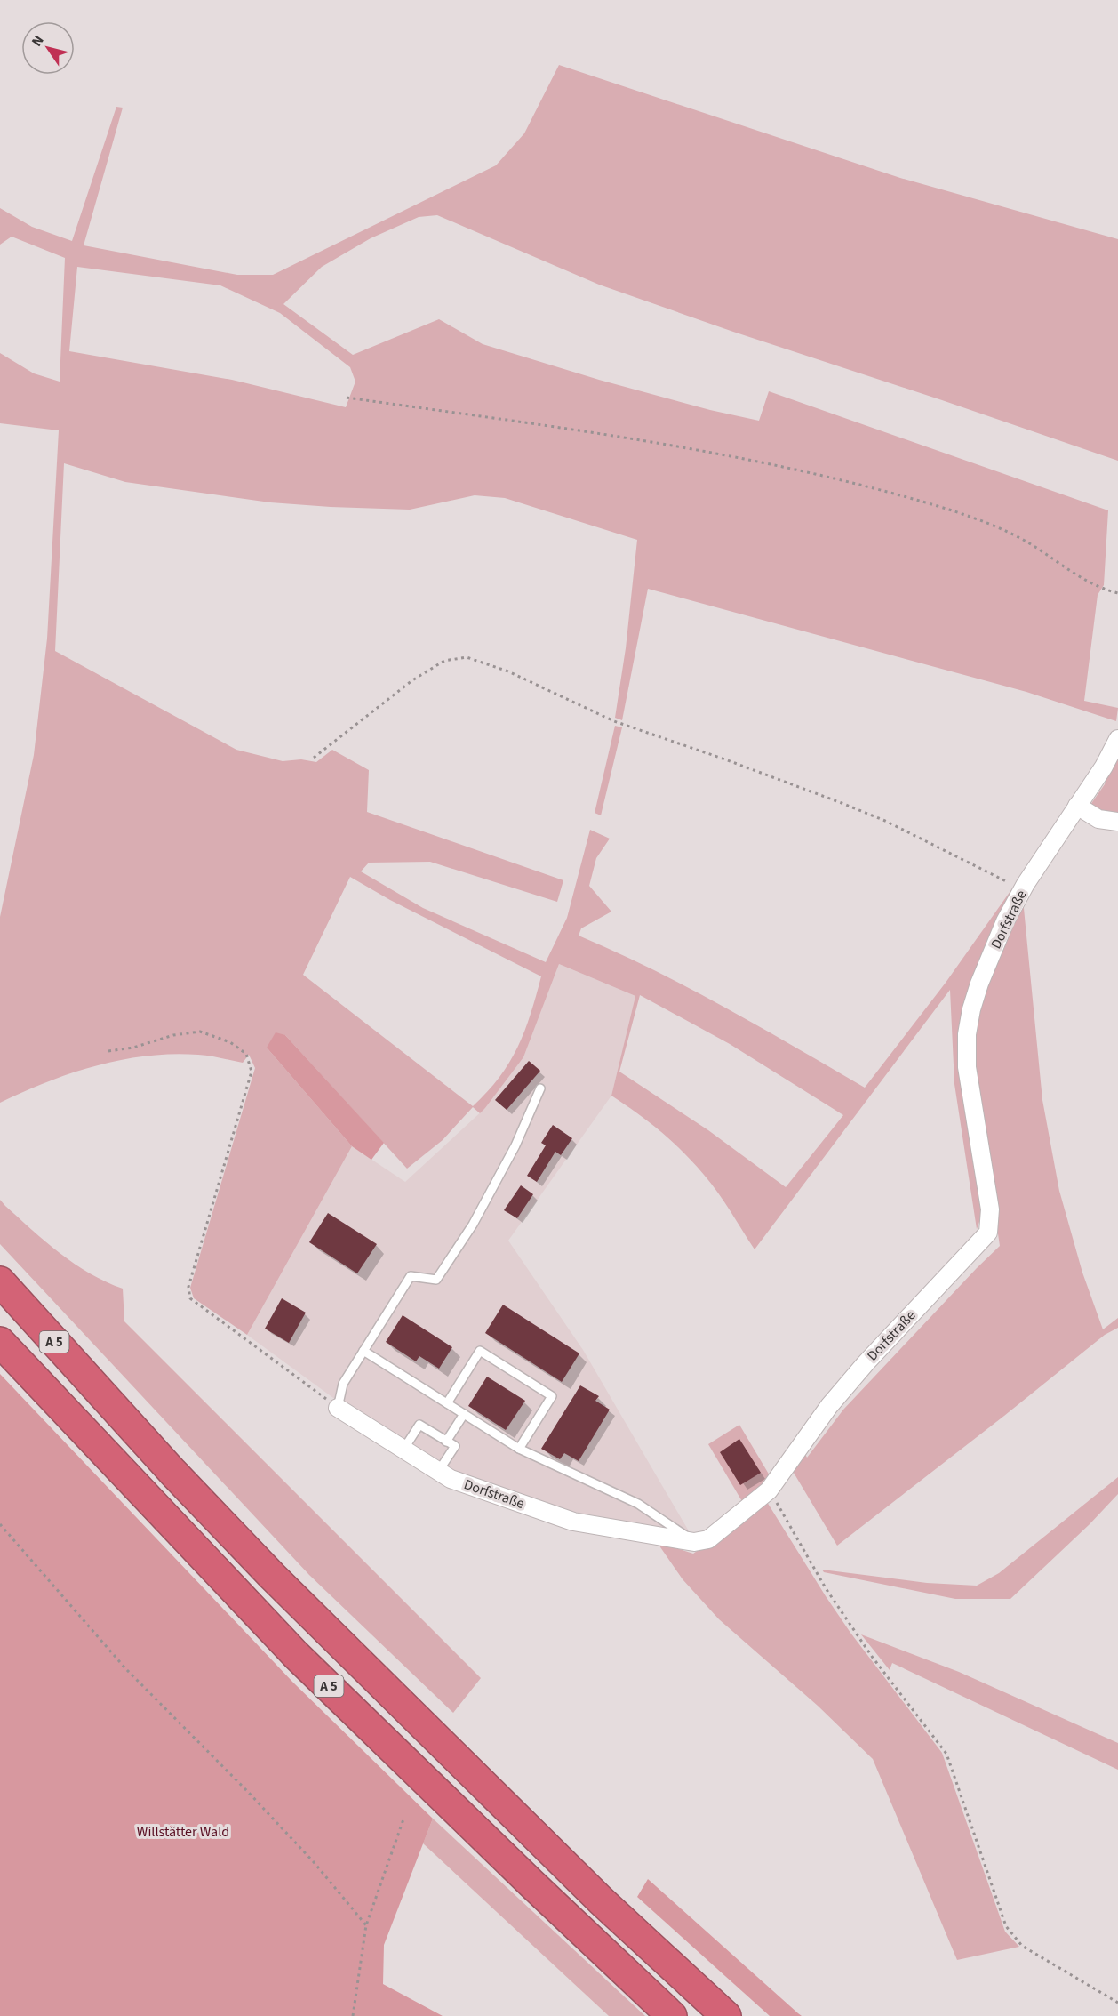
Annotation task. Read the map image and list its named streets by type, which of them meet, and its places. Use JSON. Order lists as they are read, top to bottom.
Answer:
{
  "streets": {
    "highway": ["A 5"],
    "street": ["Dorfstraße"]
  },
  "parks": ["Willstätter Wald"],
  "north": "top left"
}
